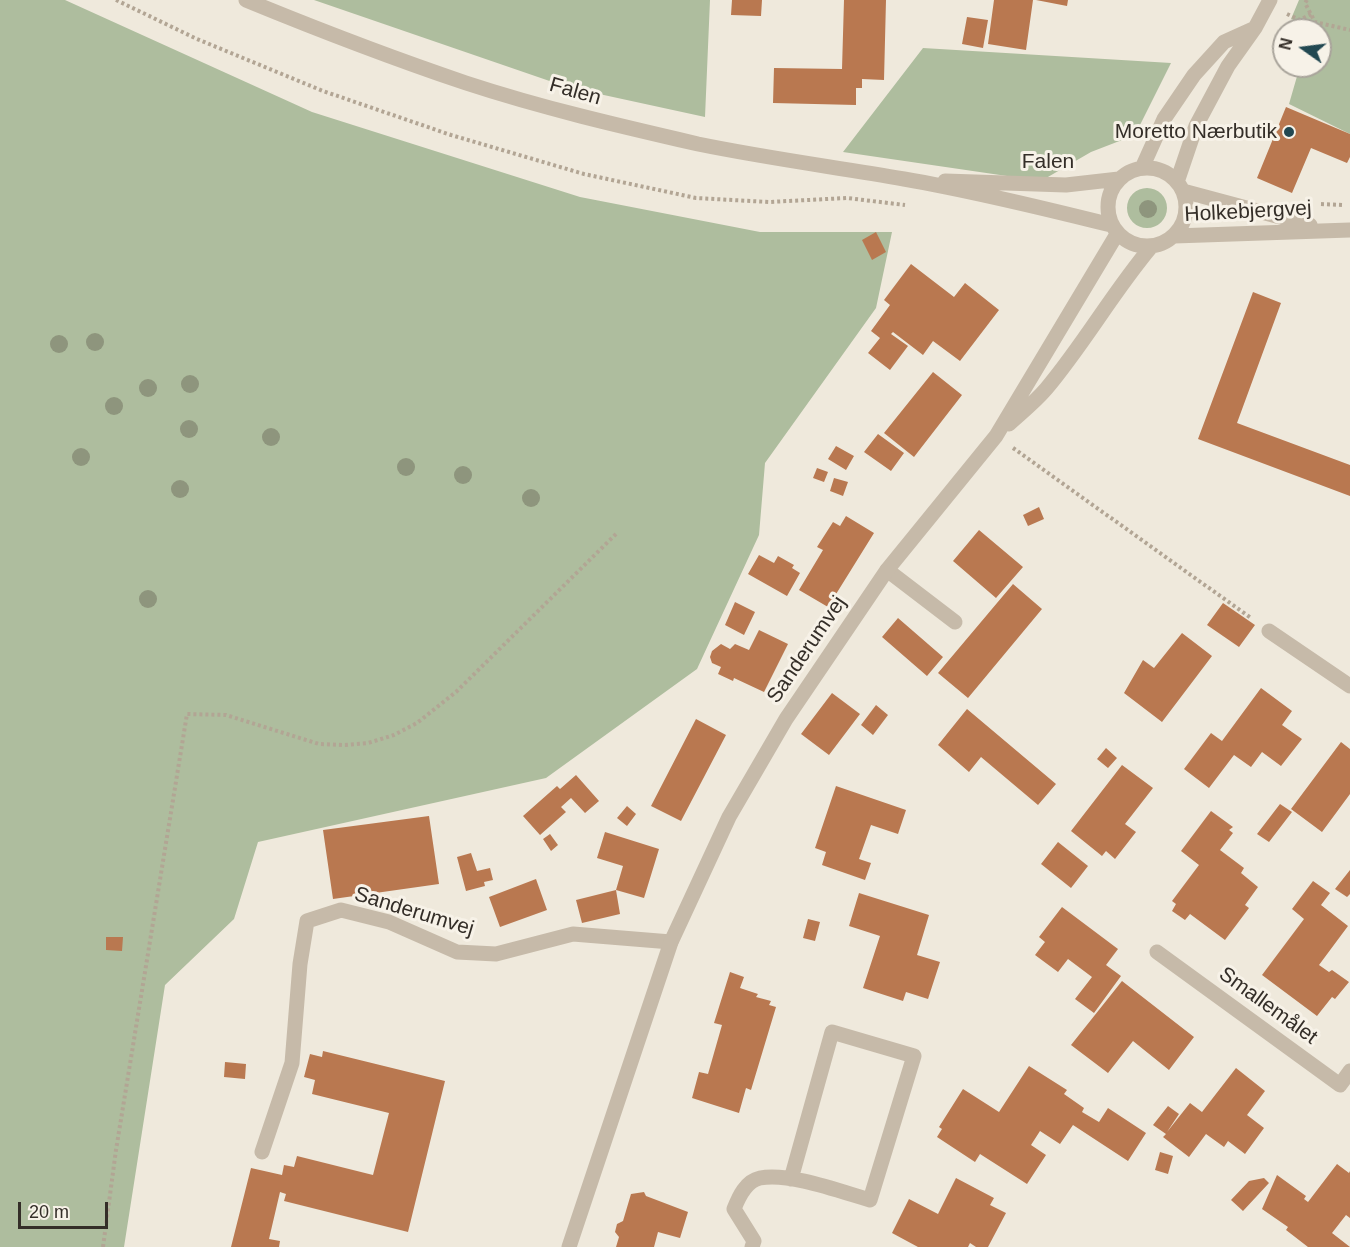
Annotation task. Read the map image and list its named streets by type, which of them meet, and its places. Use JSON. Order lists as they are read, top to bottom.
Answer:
{
  "streets": {
    "street": [
      "Falen",
      "Holkebjergvej",
      "Sanderumvej",
      "Smallemålet"
    ]
  },
  "crossings": [
    ["Falen", "Holkebjergvej"],
    ["Falen", "Sanderumvej"],
    ["Holkebjergvej", "Sanderumvej"]
  ],
  "places": ["Moretto Nærbutik"],
  "scale_bar": "20 m",
  "north": "left"
}
